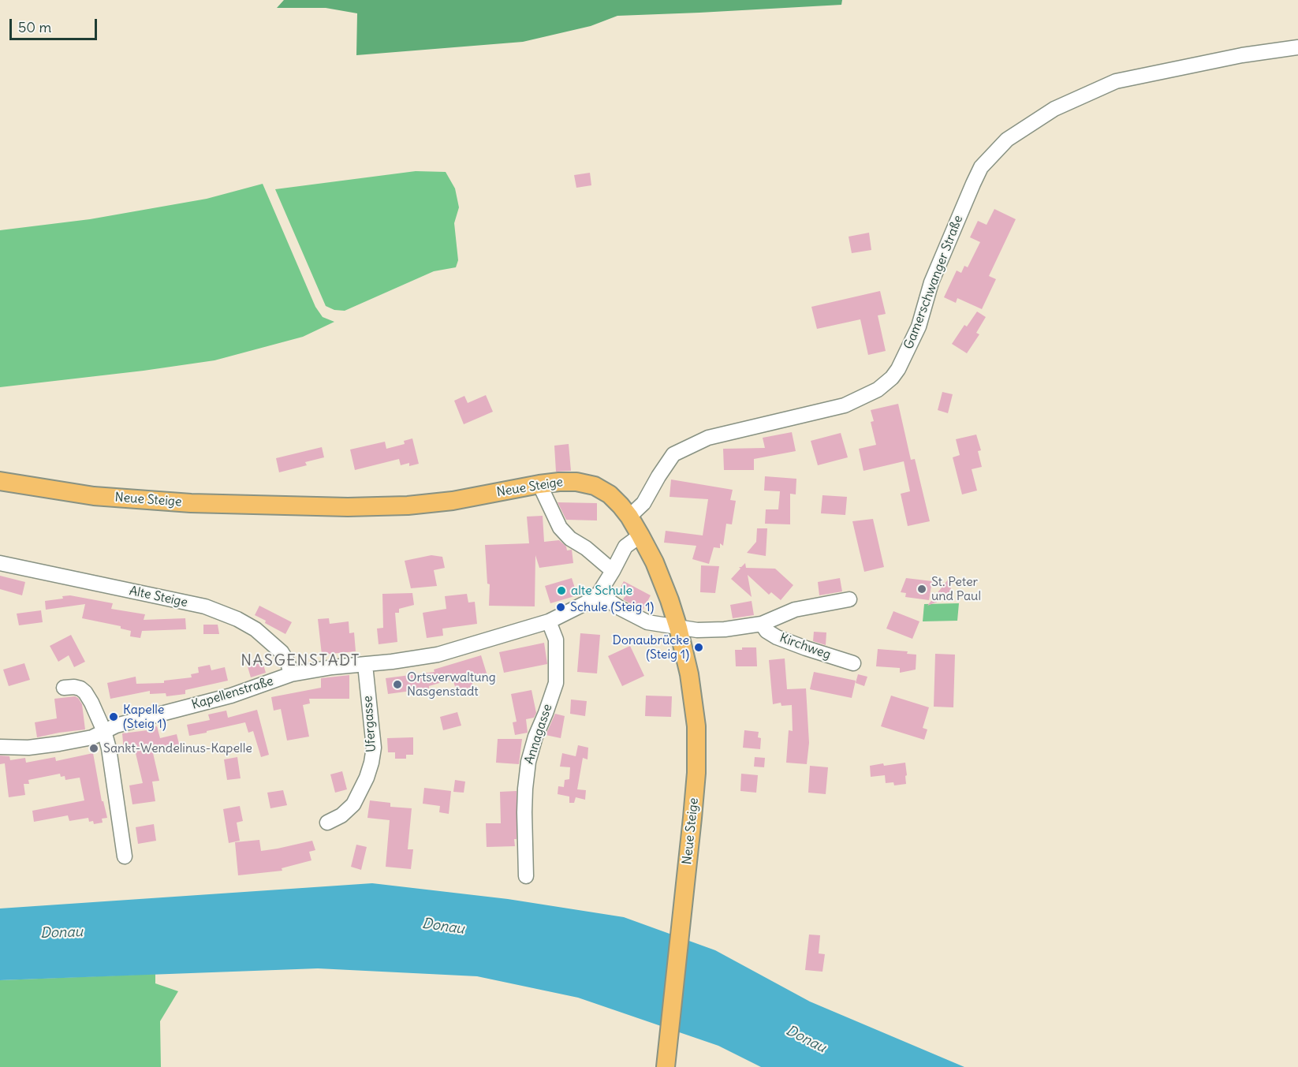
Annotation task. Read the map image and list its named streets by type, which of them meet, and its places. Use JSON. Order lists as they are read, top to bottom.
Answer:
{
  "streets": {
    "main road": ["Neue Steige"],
    "street": [
      "Gamerschwanger Straße",
      "Alte Steige",
      "Kirchweg",
      "Kapellenstraße",
      "Ufergasse",
      "Annagasse"
    ]
  },
  "crossings": [
    ["Gamerschwanger Straße", "Neue Steige"],
    ["Neue Steige", "Kirchweg"],
    ["Neue Steige", "Kapellenstraße"],
    ["Alte Steige", "Kapellenstraße"],
    ["Kapellenstraße", "Ufergasse"],
    ["Kapellenstraße", "Annagasse"]
  ],
  "districts": ["NASGENSTADT"],
  "water": ["Donau"],
  "places": [
    "St. Peter und Paul",
    "alte Schule",
    "Schule (Steig 1)",
    "Donaubrücke (Steig 1)",
    "Ortsverwaltung Nasgenstadt",
    "Kapelle (Steig 1)",
    "Sankt-Wendelinus-Kapelle"
  ],
  "scale_bar": "50 m"
}
